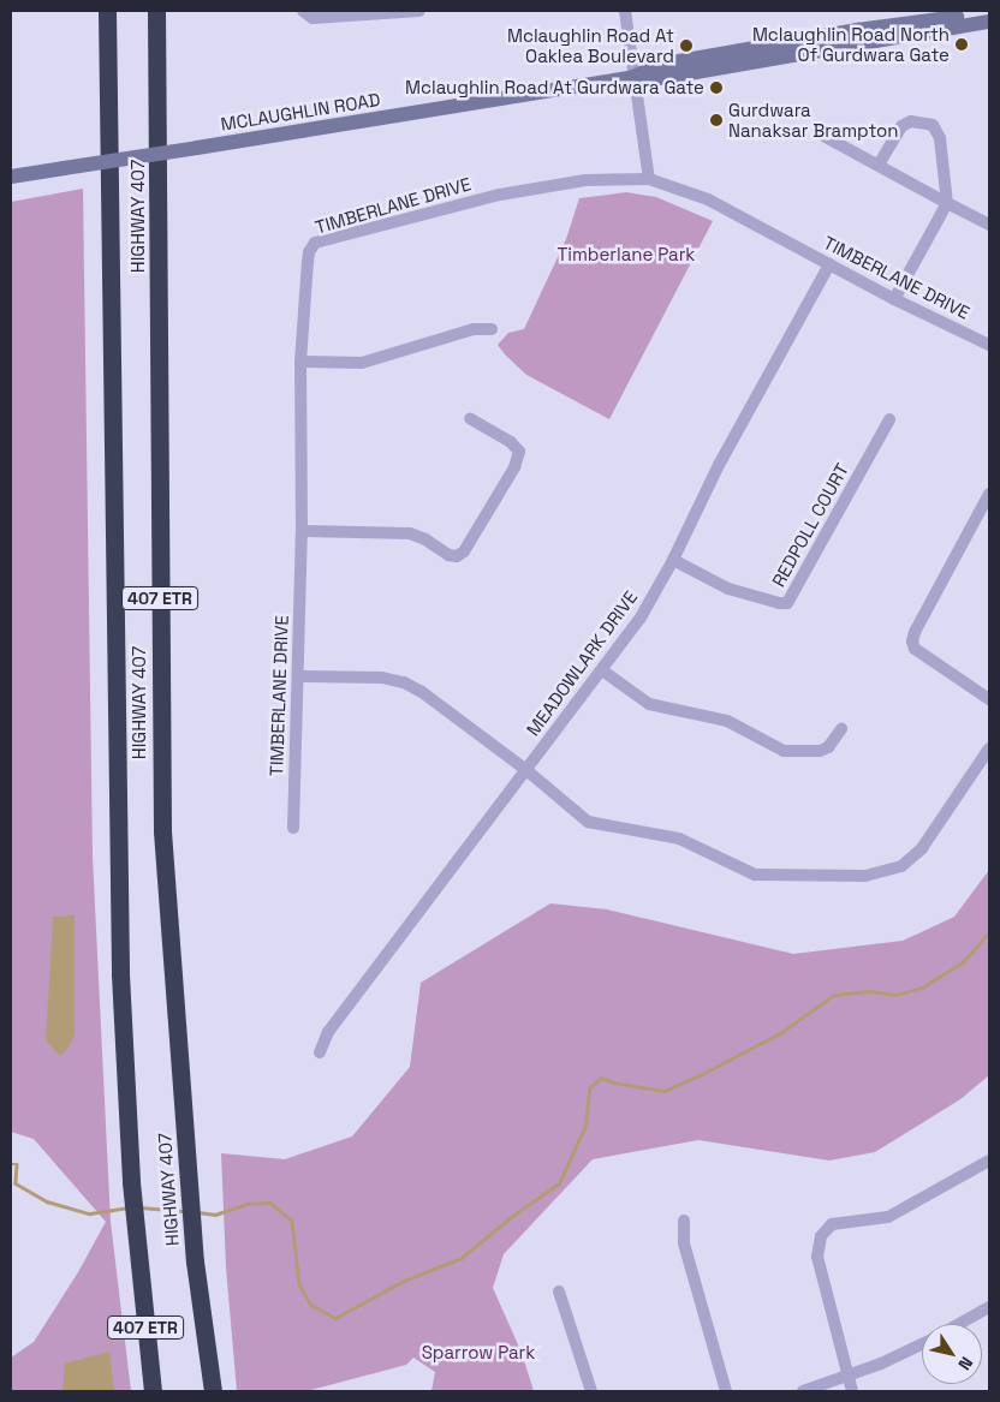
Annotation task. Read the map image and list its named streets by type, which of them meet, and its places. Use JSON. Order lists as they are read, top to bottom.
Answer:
{
  "streets": {
    "highway": ["HIGHWAY 407", "407 ETR"],
    "street": [
      "MCLAUGHLIN ROAD",
      "TIMBERLANE DRIVE",
      "REDPOLL COURT",
      "MEADOWLARK DRIVE"
    ]
  },
  "crossings": [
    ["TIMBERLANE DRIVE", "MEADOWLARK DRIVE"],
    ["REDPOLL COURT", "MEADOWLARK DRIVE"]
  ],
  "parks": ["Timberlane Park", "Sparrow Park"],
  "places": [
    "Mclaughlin Road North Of Gurdwara Gate",
    "Mclaughlin Road At Oaklea Boulevard",
    "Mclaughlin Road At Gurdwara Gate",
    "Gurdwara Nanaksar Brampton"
  ],
  "north": "bottom right"
}
